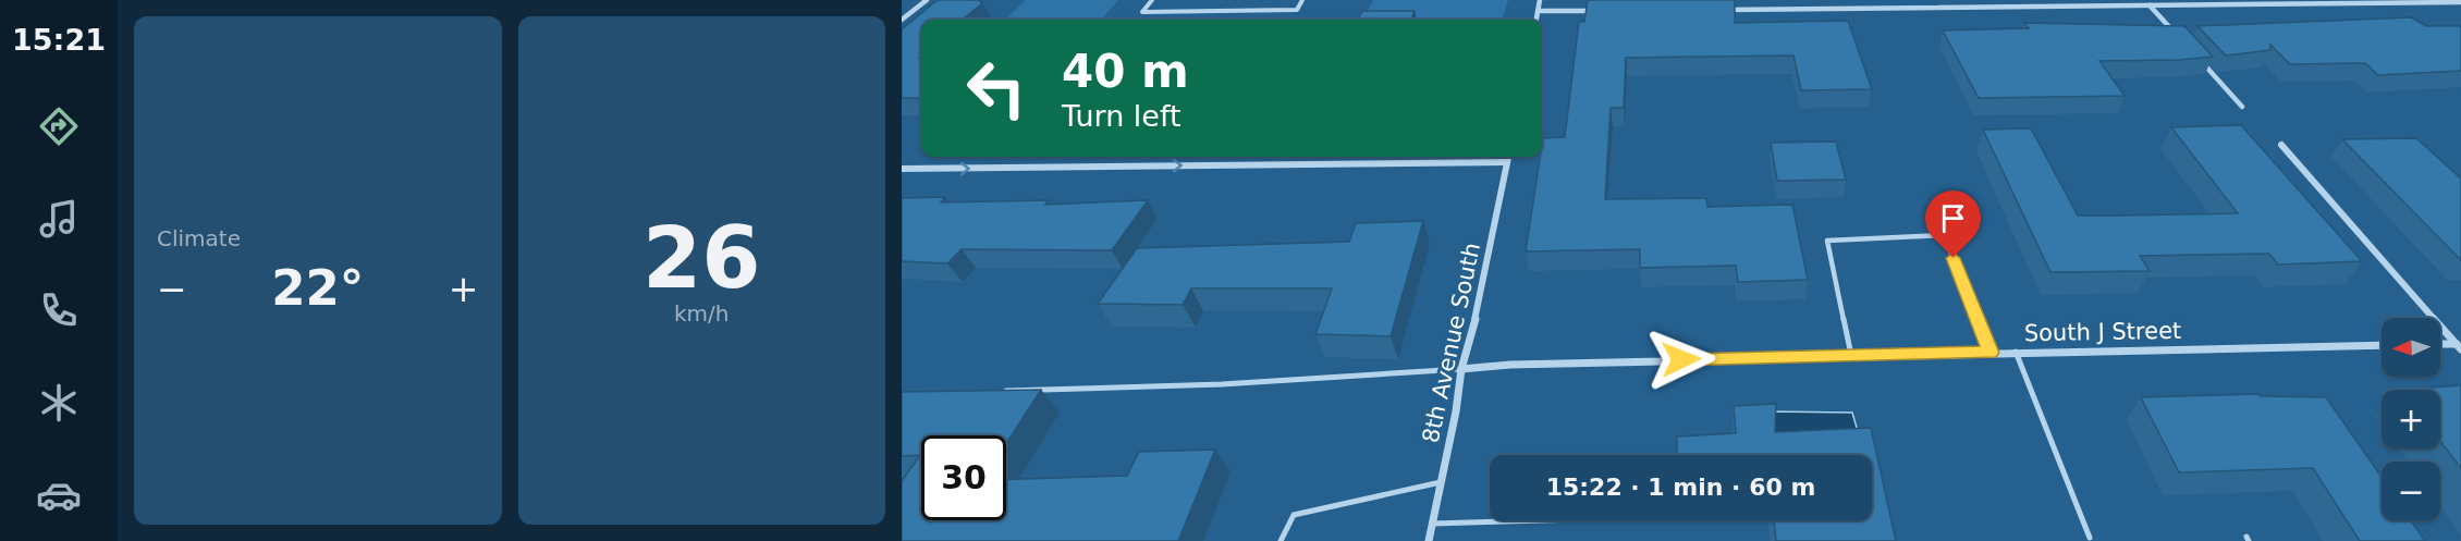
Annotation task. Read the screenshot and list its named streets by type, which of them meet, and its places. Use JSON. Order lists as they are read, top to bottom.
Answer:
{
  "streets": {
    "street": ["South J Street", "8th Avenue South"]
  },
  "crossings": [
    ["South J Street", "8th Avenue South"]
  ],
  "north": "left",
  "page": {
    "tabs": "15:21",
    "tile": [
      "Climate",
      ["26", "km/h"]
    ],
    "turn": ["40 m", "Turn left"],
    "heat": ["−", "22°", "+"],
    "map_buttons": ["+", "−"],
    "limit": "30",
    "trip": "15:22 · 1 min · 60 m"
  }
}
